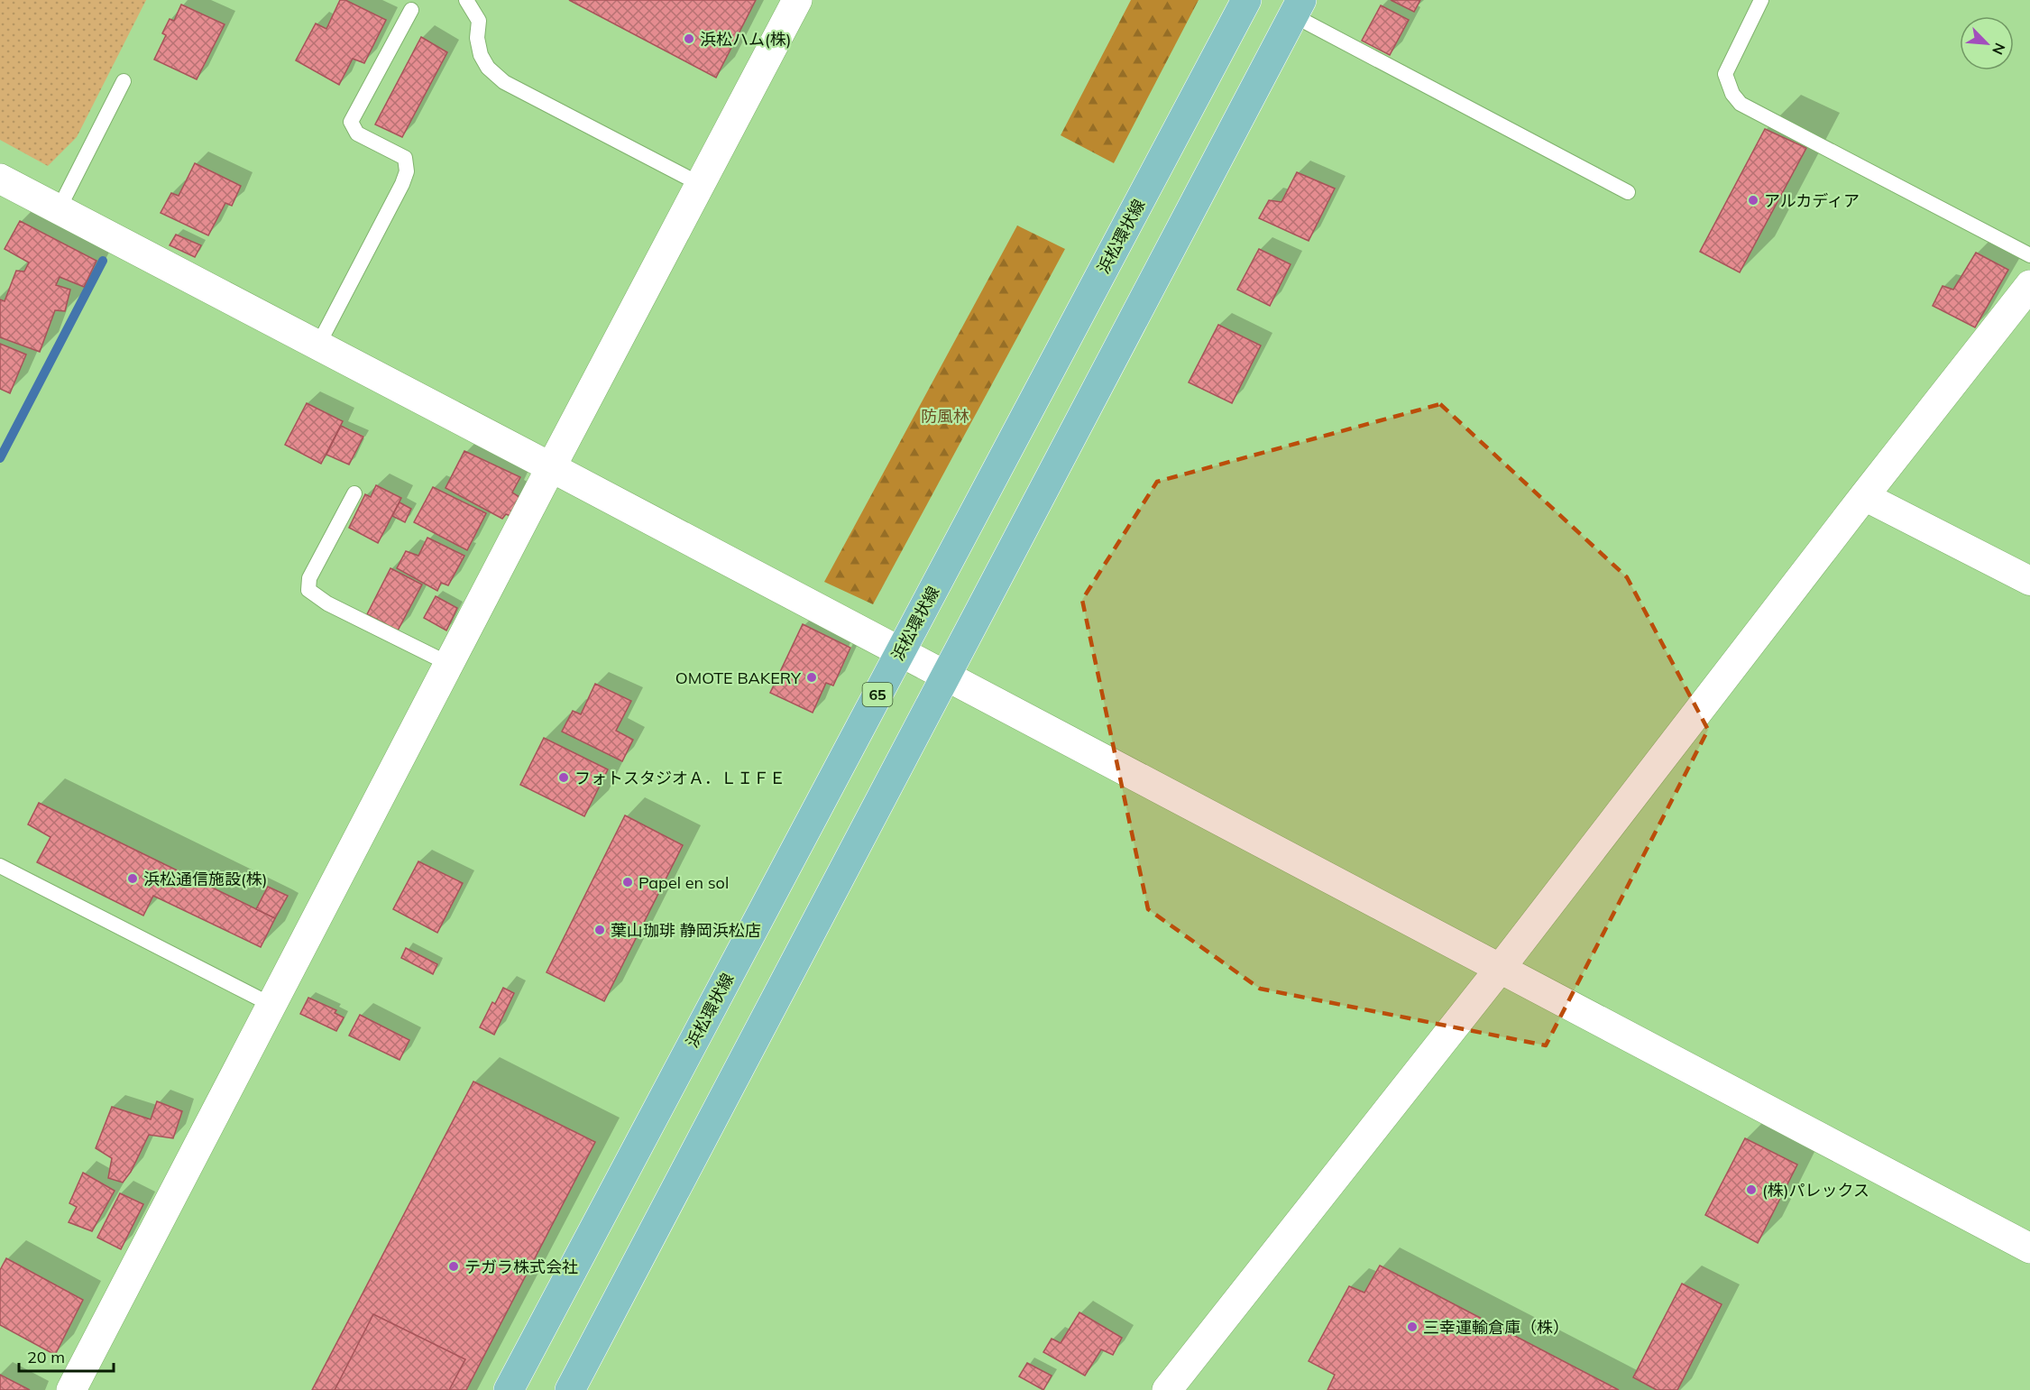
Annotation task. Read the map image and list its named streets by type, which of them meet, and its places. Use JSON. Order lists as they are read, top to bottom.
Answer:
{
  "streets": {
    "main road": ["浜松環状線", "65"]
  },
  "parks": ["防風林"],
  "places": [
    "浜松ハム(株)",
    "アルカディア",
    "OMOTE BAKERY",
    "フォトスタジオＡ．ＬＩＦＥ",
    "浜松通信施設(株)",
    "Papel en sol",
    "葉山珈琲 静岡浜松店",
    "(株)パレックス",
    "テガラ株式会社",
    "三幸運輸倉庫（株）"
  ],
  "scale_bar": "20 m",
  "north": "bottom right"
}
